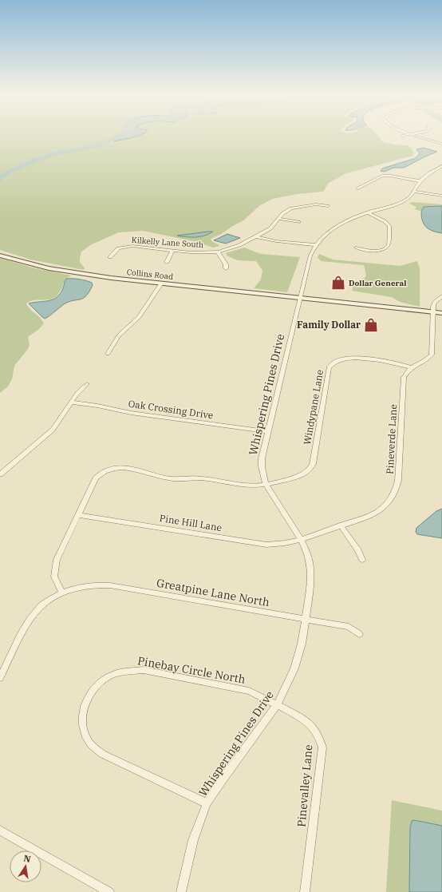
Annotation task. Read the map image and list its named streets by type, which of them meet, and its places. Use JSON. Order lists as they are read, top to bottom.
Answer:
{
  "streets": {
    "street": [
      "Kilkelly Lane South",
      "Collins Road",
      "Whispering Pines Drive",
      "Windypane Lane",
      "Oak Crossing Drive",
      "Pineverde Lane",
      "Pine Hill Lane",
      "Greatpine Lane North",
      "Pinebay Circle North",
      "Pinevalley Lane"
    ]
  },
  "crossings": [
    ["Collins Road", "Whispering Pines Drive"],
    ["Whispering Pines Drive", "Windypane Lane"],
    ["Whispering Pines Drive", "Oak Crossing Drive"],
    ["Whispering Pines Drive", "Pineverde Lane"],
    ["Whispering Pines Drive", "Pine Hill Lane"],
    ["Whispering Pines Drive", "Greatpine Lane North"],
    ["Whispering Pines Drive", "Pinebay Circle North"],
    ["Whispering Pines Drive", "Pinevalley Lane"],
    ["Windypane Lane", "Pineverde Lane"],
    ["Pineverde Lane", "Pine Hill Lane"],
    ["Pinebay Circle North", "Pinevalley Lane"]
  ],
  "places": {
    "shop": ["Dollar General", "Family Dollar"]
  },
  "north": "top"
}
